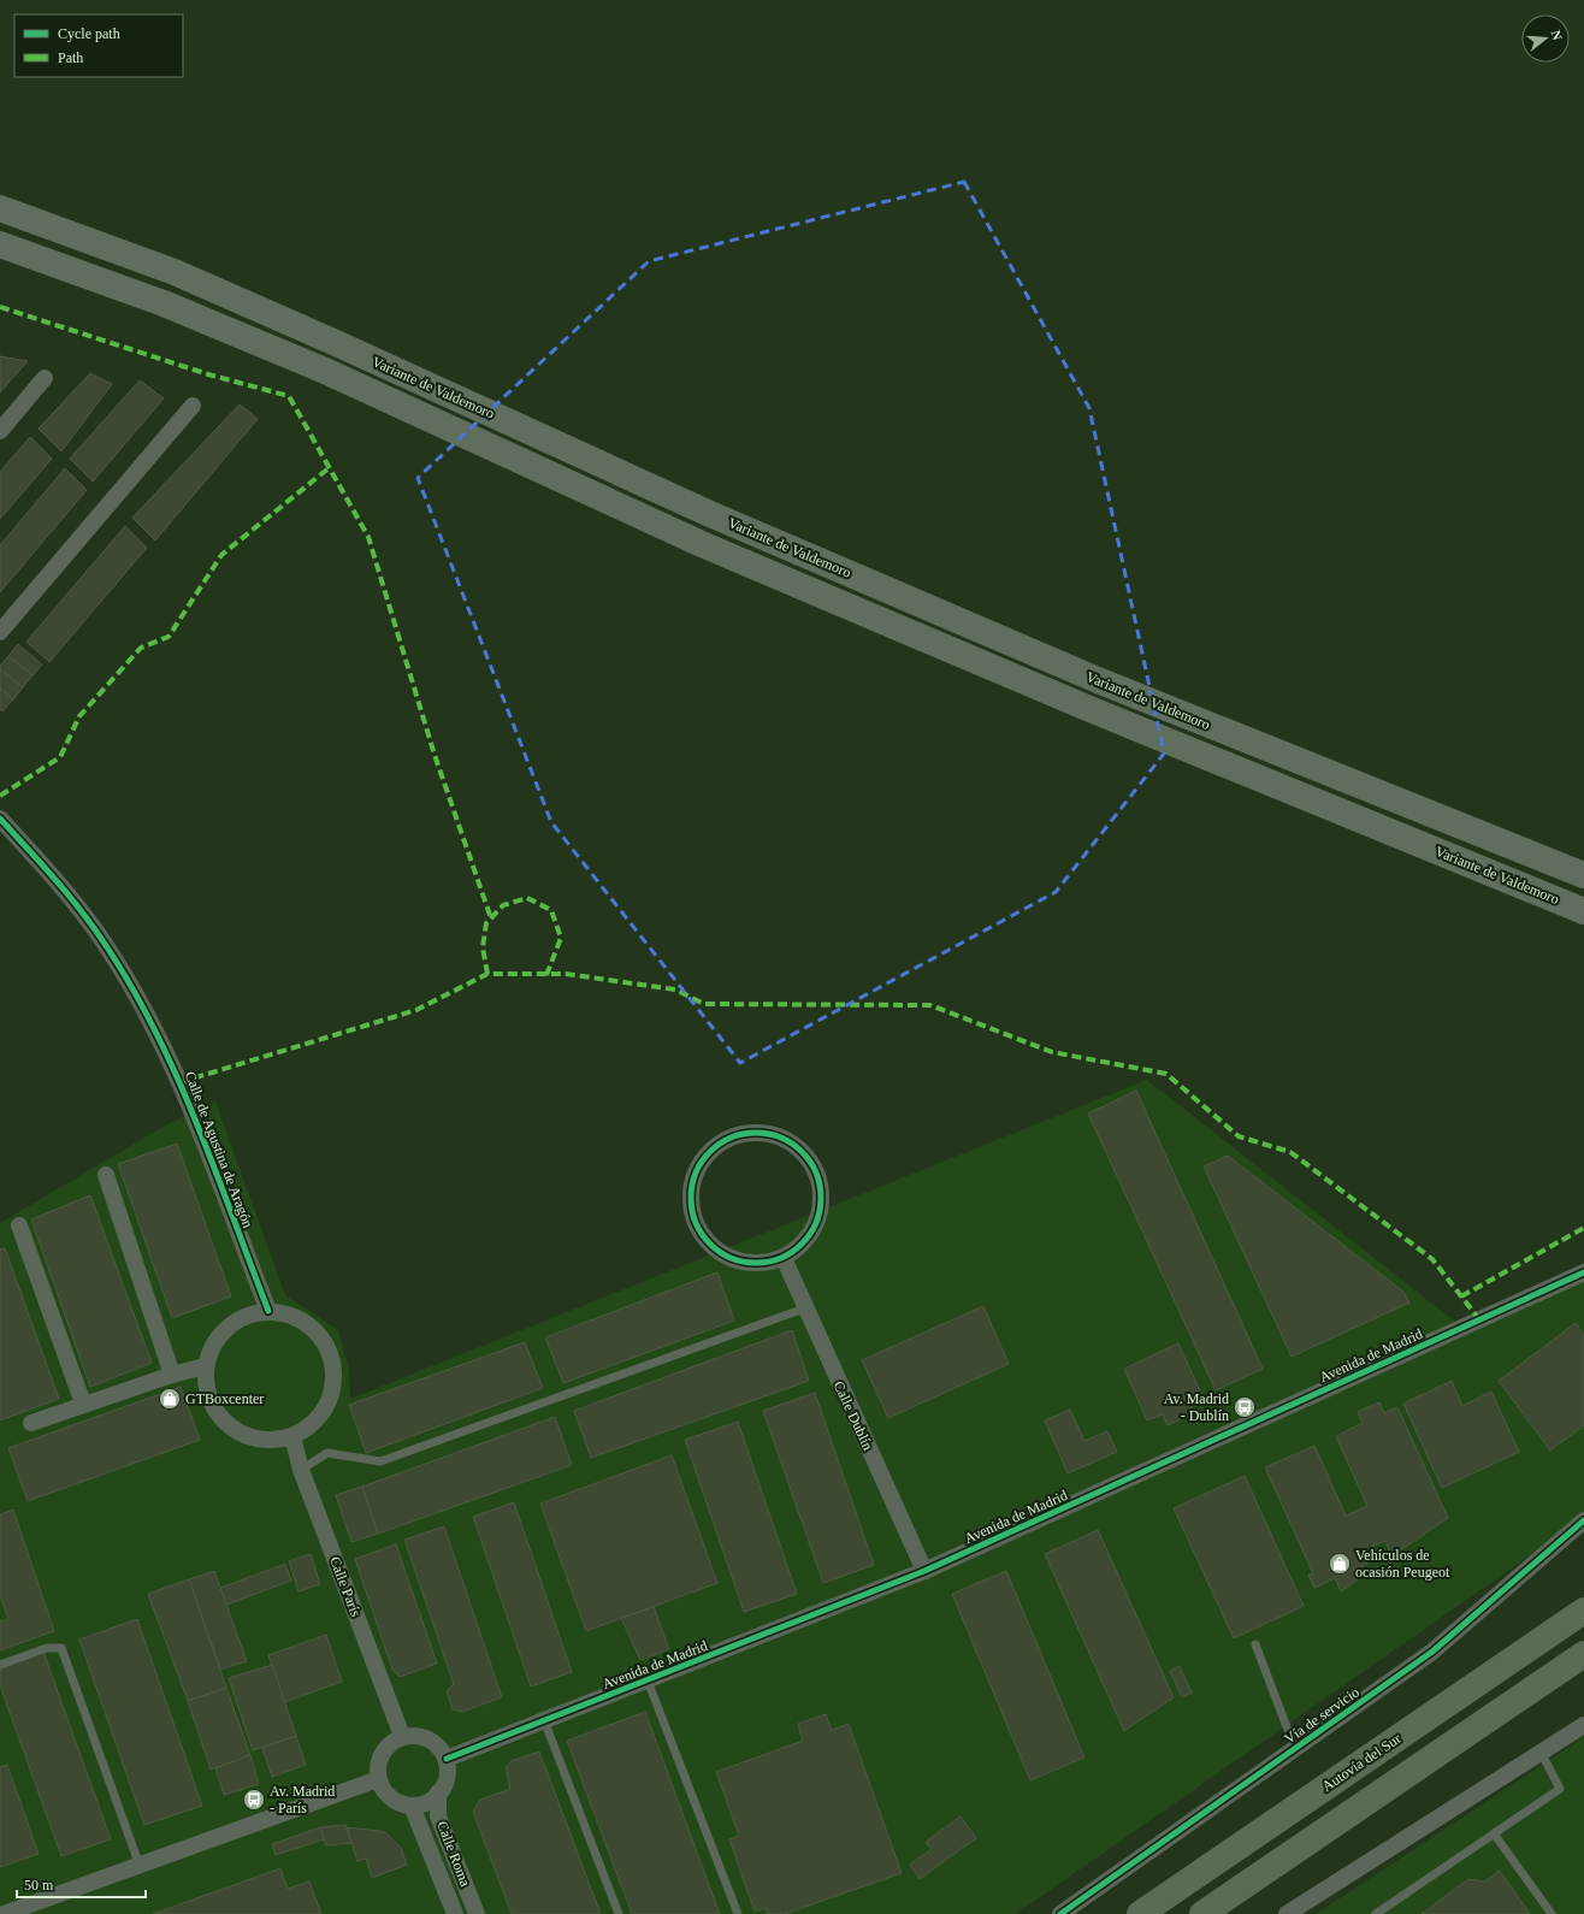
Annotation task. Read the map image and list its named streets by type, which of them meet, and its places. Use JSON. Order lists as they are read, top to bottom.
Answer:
{
  "streets": {
    "highway": ["Autovía del Sur"],
    "main road": ["Variante de Valdemoro"],
    "street": [
      "Calle de Agustina de Aragón",
      "Avenida de Madrid",
      "Calle Dublín",
      "Calle París",
      "Vía de servicio",
      "Calle Roma"
    ]
  },
  "crossings": [
    ["Calle de Agustina de Aragón", "Calle París"],
    ["Avenida de Madrid", "Calle Dublín"],
    ["Avenida de Madrid", "Calle París"],
    ["Avenida de Madrid", "Calle Roma"],
    ["Calle París", "Calle Roma"]
  ],
  "places": {
    "shop": ["GTBoxcenter", "Vehículos de ocasión Peugeot"],
    "bus stop": ["Av. Madrid - Dublín", "Av. Madrid - París"]
  },
  "legend": ["Cycle path", "Path"],
  "scale_bar": "50 m",
  "north": "right"
}
